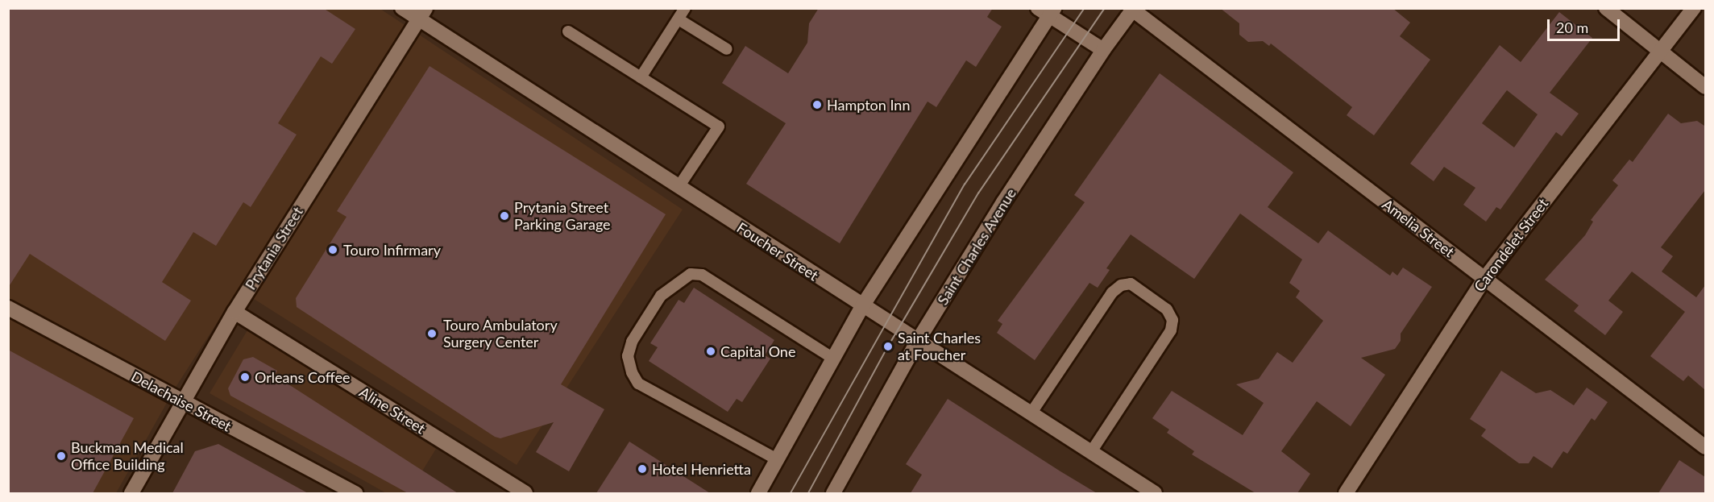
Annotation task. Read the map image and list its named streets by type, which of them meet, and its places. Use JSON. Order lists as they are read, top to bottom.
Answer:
{
  "streets": {
    "street": [
      "Amelia Street",
      "Carondelet Street",
      "Saint Charles Avenue",
      "Prytania Street",
      "Foucher Street",
      "Delachaise Street",
      "Aline Street"
    ]
  },
  "crossings": [
    ["Amelia Street", "Carondelet Street"],
    ["Amelia Street", "Saint Charles Avenue"],
    ["Saint Charles Avenue", "Foucher Street"],
    ["Prytania Street", "Foucher Street"],
    ["Prytania Street", "Delachaise Street"],
    ["Prytania Street", "Aline Street"]
  ],
  "places": [
    "Hampton Inn",
    "Prytania Street Parking Garage",
    "Touro Infirmary",
    "Touro Ambulatory Surgery Center",
    "Saint Charles at Foucher",
    "Capital One",
    "Orleans Coffee",
    "Buckman Medical Office Building",
    "Hotel Henrietta"
  ],
  "scale_bar": "20 m"
}
